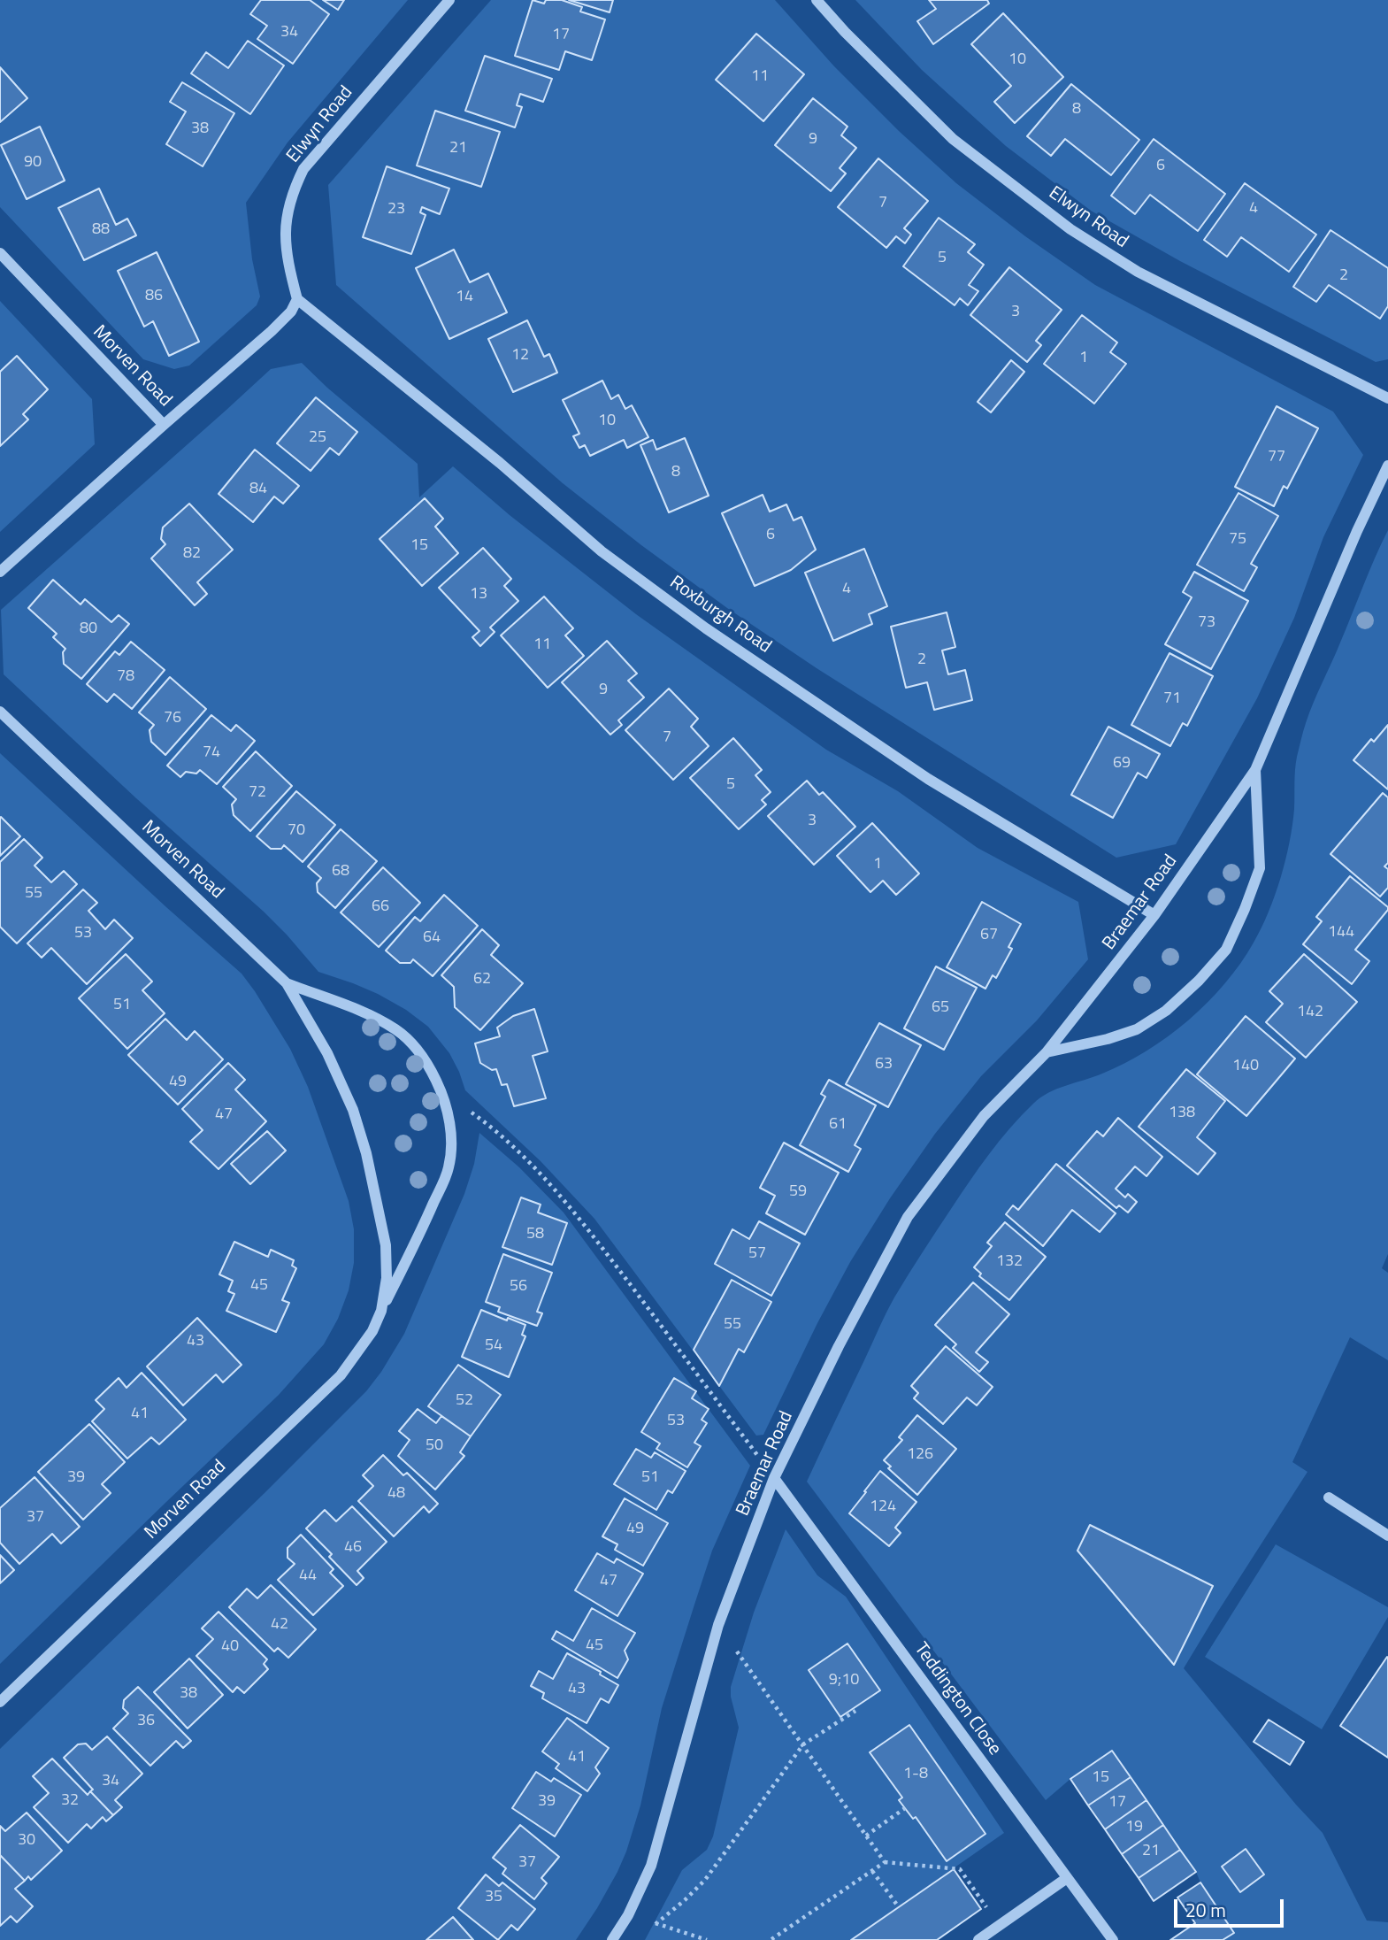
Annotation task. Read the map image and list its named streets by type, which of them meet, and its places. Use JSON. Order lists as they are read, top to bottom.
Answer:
{
  "streets": {
    "street": [
      "Elwyn Road",
      "Morven Road",
      "Roxburgh Road",
      "Braemar Road",
      "Teddington Close"
    ]
  },
  "crossings": [
    ["Elwyn Road", "Roxburgh Road"],
    ["Roxburgh Road", "Braemar Road"],
    ["Braemar Road", "Teddington Close"]
  ],
  "house_numbers": [
    "34",
    "17",
    "10",
    "11",
    "8",
    "38",
    "9",
    "21",
    "90",
    "6",
    "7",
    "4",
    "23",
    "88",
    "5",
    "2",
    "86",
    "14",
    "3",
    "12",
    "1",
    "10",
    "25",
    "77",
    "8",
    "84",
    "6",
    "75",
    "15",
    "82",
    "4",
    "13",
    "73",
    "80",
    "11",
    "2",
    "78",
    "9",
    "71",
    "76",
    "7",
    "74",
    "69",
    "5",
    "72",
    "3",
    "70",
    "1",
    "68",
    "55",
    "66",
    "144",
    "53",
    "67",
    "64",
    "62",
    "51",
    "65",
    "142",
    "63",
    "140",
    "49",
    "138",
    "47",
    "61",
    "59",
    "58",
    "57",
    "132",
    "45",
    "56",
    "55",
    "43",
    "54",
    "52",
    "41",
    "53",
    "50",
    "126",
    "39",
    "51",
    "48",
    "124",
    "37",
    "49",
    "46",
    "44",
    "47",
    "42",
    "45",
    "40",
    "9;10",
    "43",
    "38",
    "36",
    "41",
    "1-8",
    "15",
    "34",
    "32",
    "39",
    "17",
    "19",
    "30",
    "21",
    "37",
    "35"
  ],
  "scale_bar": "20 m"
}
